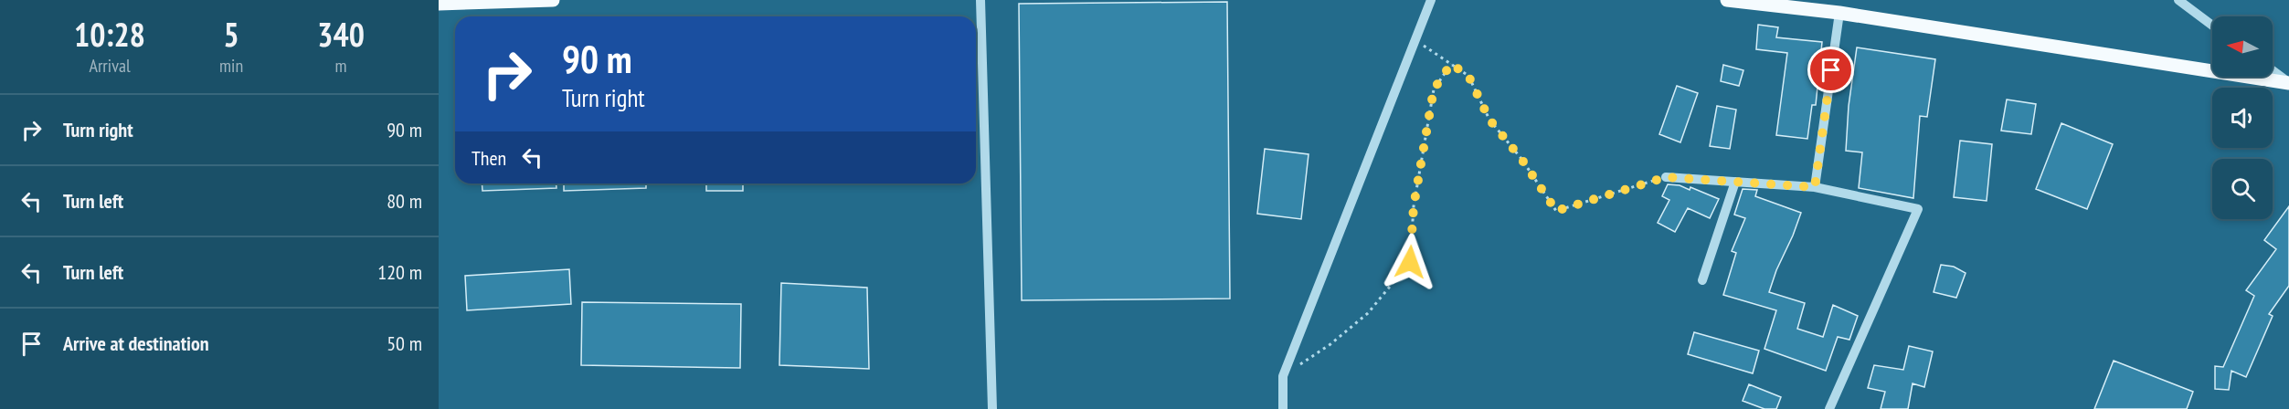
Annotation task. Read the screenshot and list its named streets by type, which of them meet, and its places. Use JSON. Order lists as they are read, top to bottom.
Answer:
{
  "north": "left",
  "page": {
    "eta": [
      "10:28",
      "Arrival",
      "5",
      "min",
      "340",
      "m"
    ],
    "turn": ["90 m", "Turn right"],
    "list": [
      {
        "name": "Turn right",
        "value": "90 m"
      },
      {
        "name": "Turn left",
        "value": "80 m"
      },
      {
        "name": "Turn left",
        "value": "120 m"
      },
      {
        "name": "Arrive at destination",
        "value": "50 m"
      }
    ],
    "then": "Then"
  }
}
